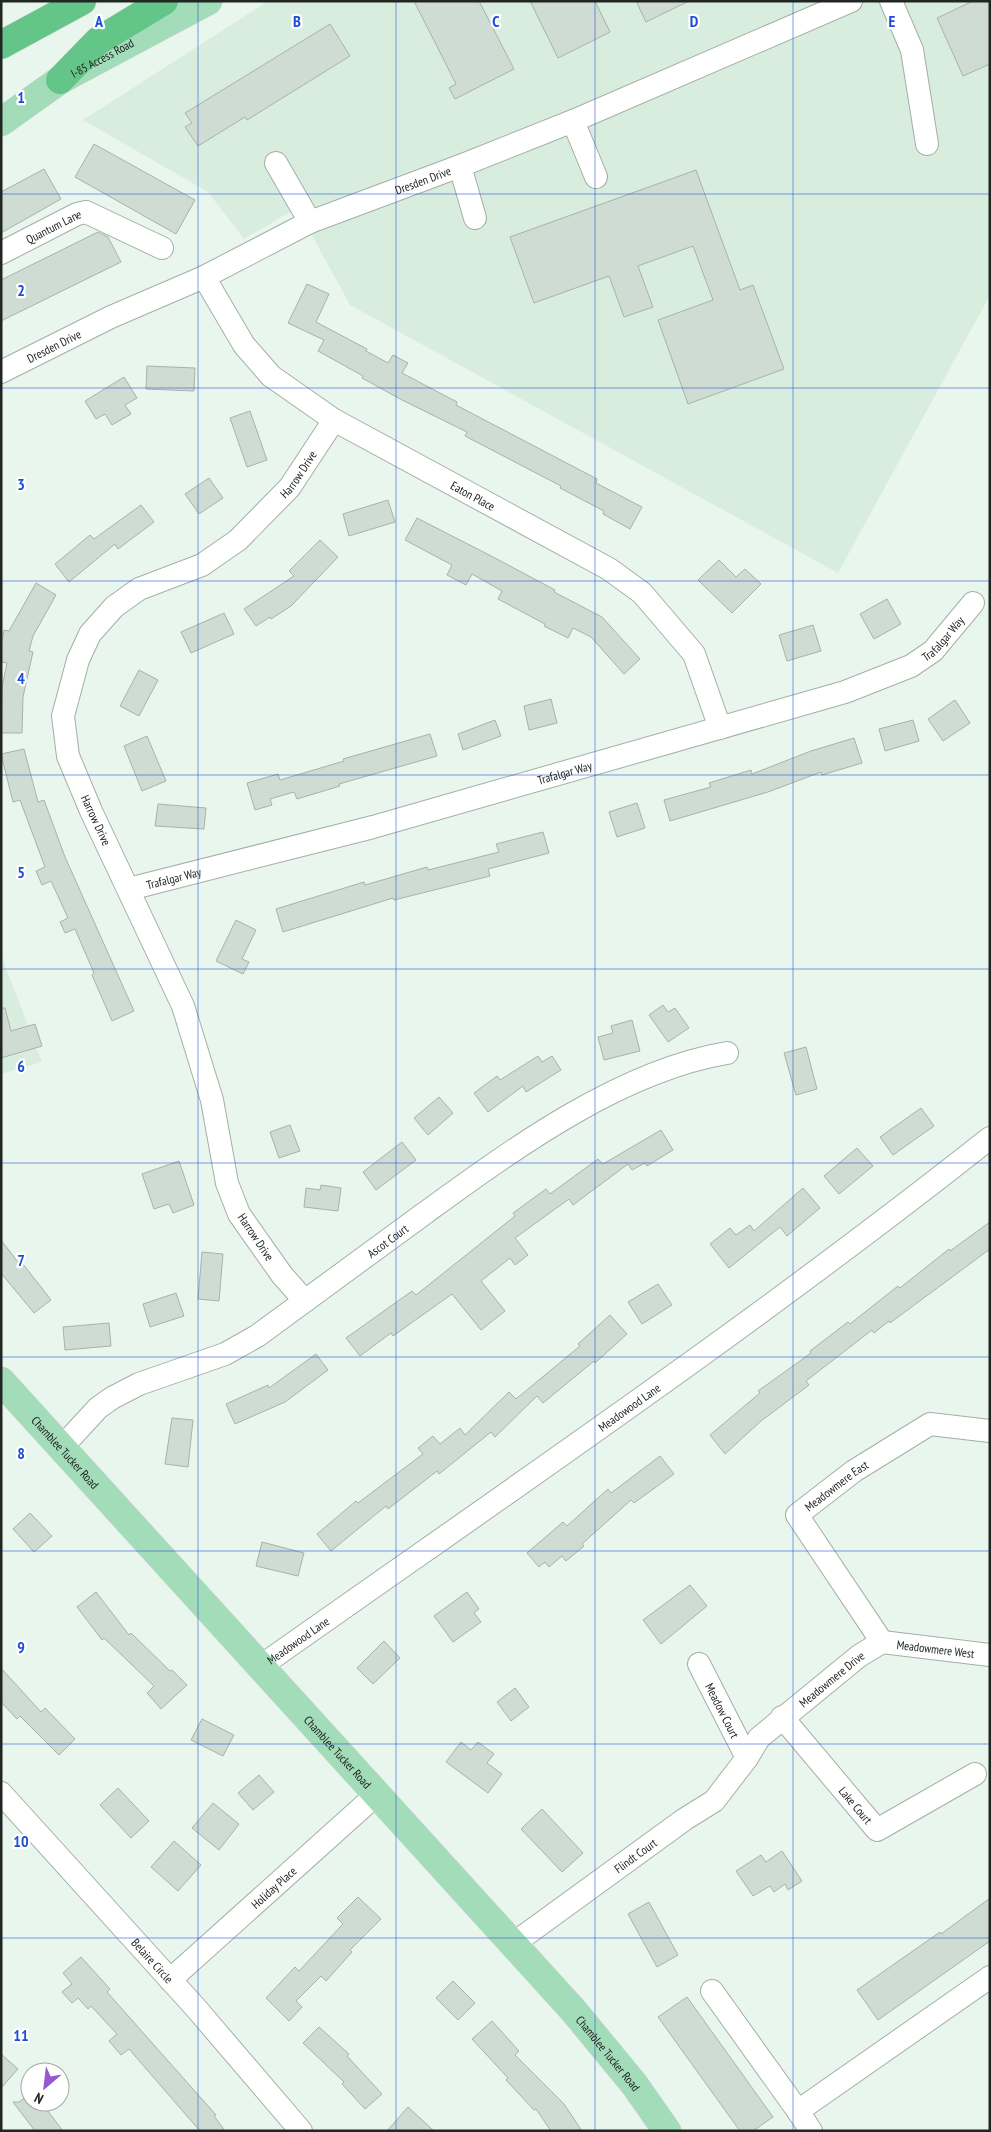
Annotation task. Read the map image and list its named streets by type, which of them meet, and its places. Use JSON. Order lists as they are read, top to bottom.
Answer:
{
  "streets": {
    "main road": ["I-85 Access Road", "Chamblee Tucker Road"],
    "street": [
      "Dresden Drive",
      "Quantum Lane",
      "Harrow Drive",
      "Eaton Place",
      "Trafalgar Way",
      "Ascot Court",
      "Meadowood Lane",
      "Meadowmere East",
      "Meadowmere West",
      "Meadowmere Drive",
      "Meadow Court",
      "Lake Court",
      "Flindt Court",
      "Holiday Place",
      "Belaire Circle"
    ]
  },
  "crossings": [
    ["Dresden Drive", "Eaton Place"],
    ["Harrow Drive", "Eaton Place"],
    ["Harrow Drive", "Trafalgar Way"],
    ["Harrow Drive", "Ascot Court"],
    ["Eaton Place", "Trafalgar Way"],
    ["Ascot Court", "Chamblee Tucker Road"],
    ["Meadowood Lane", "Chamblee Tucker Road"],
    ["Chamblee Tucker Road", "Flindt Court"],
    ["Chamblee Tucker Road", "Holiday Place"],
    ["Meadowmere East", "Meadowmere West"],
    ["Meadowmere East", "Meadowmere Drive"],
    ["Meadowmere West", "Meadowmere Drive"],
    ["Meadowmere Drive", "Meadow Court"],
    ["Meadowmere Drive", "Lake Court"],
    ["Meadowmere Drive", "Flindt Court"],
    ["Meadow Court", "Flindt Court"],
    ["Holiday Place", "Belaire Circle"]
  ],
  "north": "bottom left",
  "grid": {
    "columns": [
      "A",
      "B",
      "C",
      "D",
      "E"
    ],
    "rows": [
      "1",
      "2",
      "3",
      "4",
      "5",
      "6",
      "7",
      "8",
      "9",
      "10",
      "11"
    ]
  }
}
